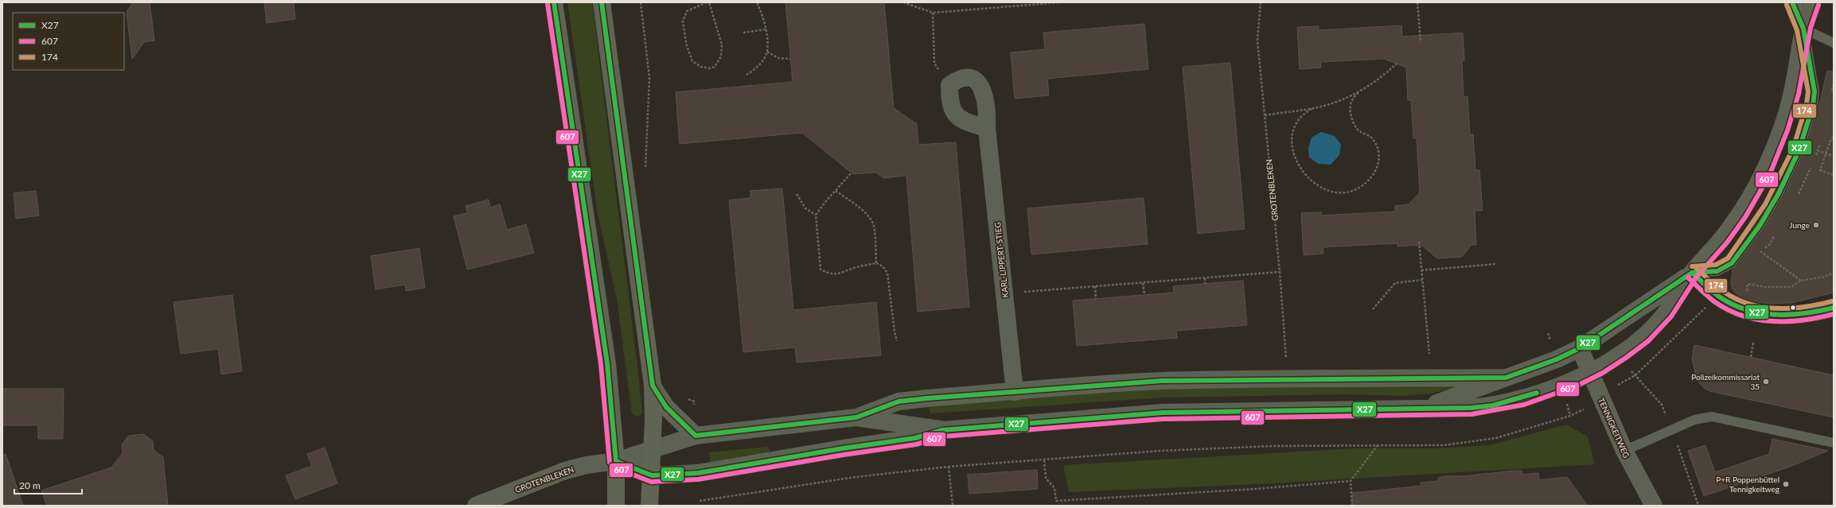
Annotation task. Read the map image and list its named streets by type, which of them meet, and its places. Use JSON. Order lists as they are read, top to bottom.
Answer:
{
  "streets": {
    "street": ["GROTENBLEKEN", "KARL-LIPPERT-STIEG", "TENNIGKEITWEG"]
  },
  "crossings": [
    ["GROTENBLEKEN", "KARL-LIPPERT-STIEG"],
    ["GROTENBLEKEN", "TENNIGKEITWEG"]
  ],
  "places": ["Junge", "Polizeikommissariat 35", "P+R Poppenbüttel Tennigkeitweg"],
  "lines": ["transit line X27", "transit line 607", "transit line 174"],
  "legend": ["X27", "607", "174"],
  "scale_bar": "20 m"
}
